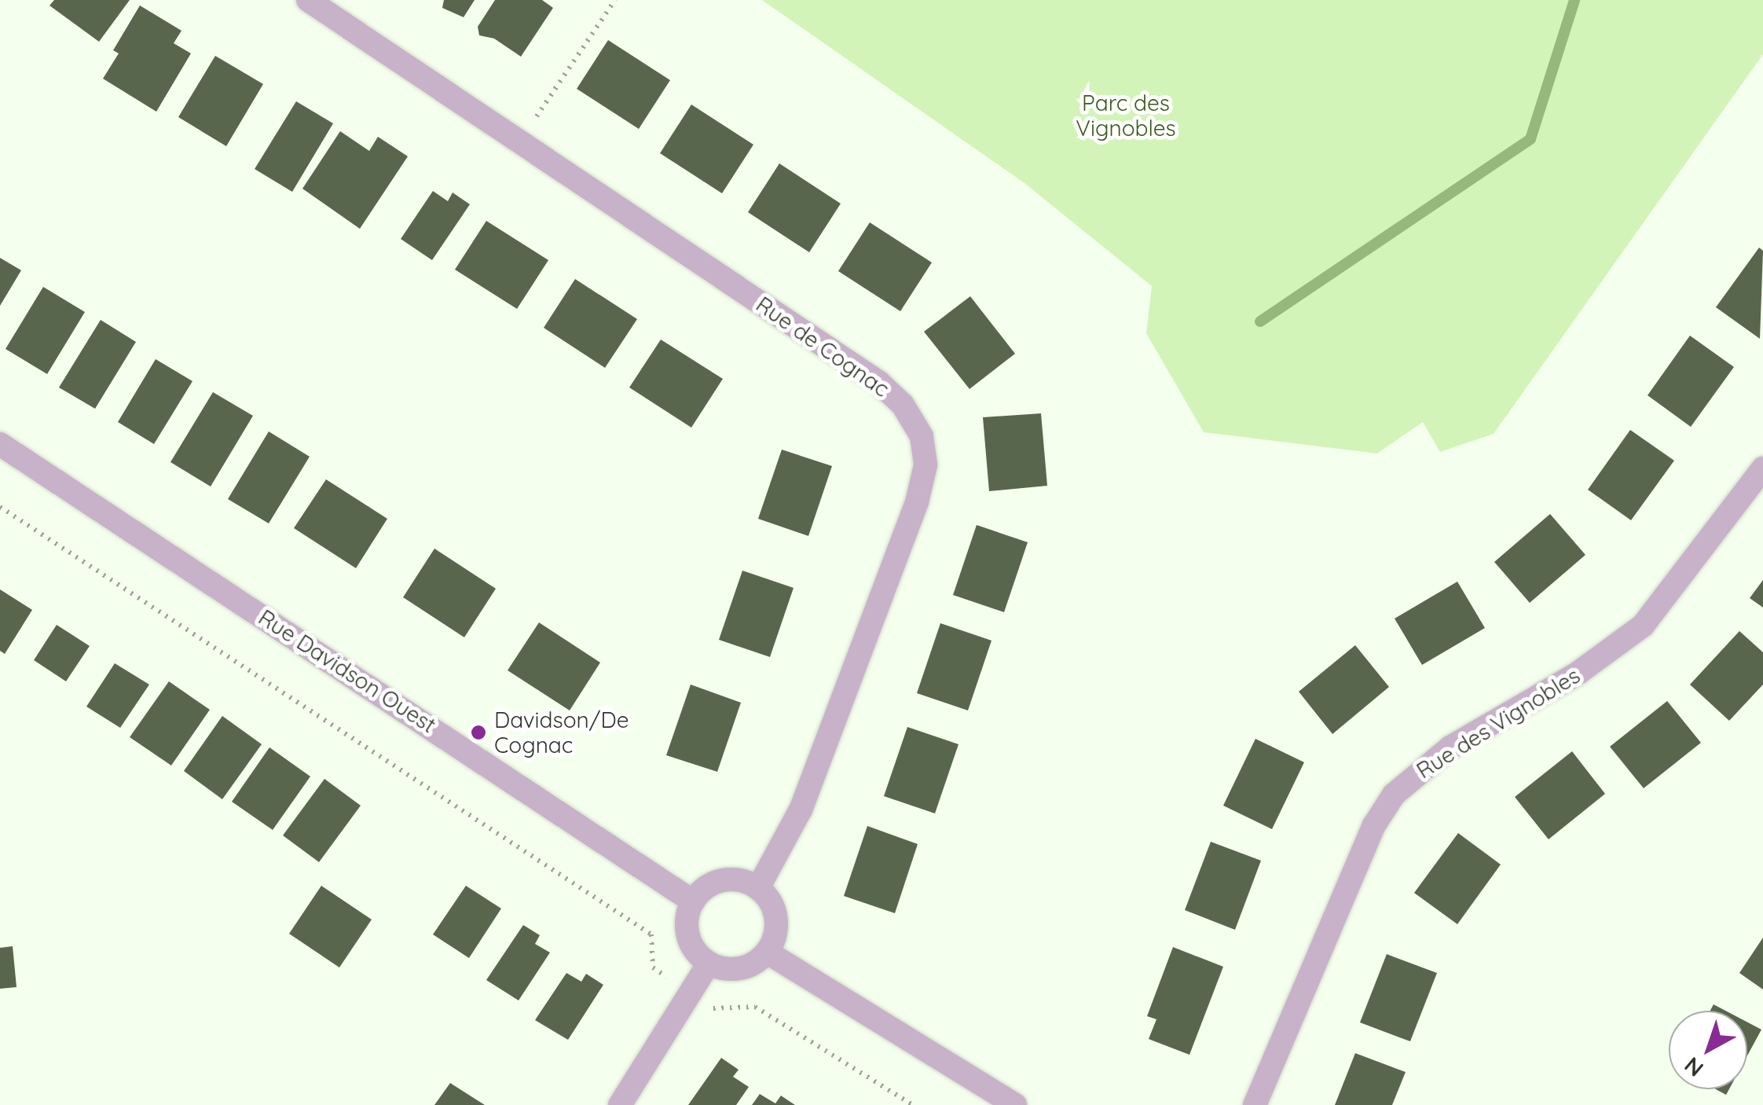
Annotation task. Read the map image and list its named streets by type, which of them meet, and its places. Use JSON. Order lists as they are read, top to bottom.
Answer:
{
  "streets": {
    "street": ["Rue de Cognac", "Rue Davidson Ouest", "Rue des Vignobles"]
  },
  "crossings": [
    ["Rue de Cognac", "Rue Davidson Ouest"]
  ],
  "parks": ["Parc des Vignobles"],
  "places": ["Davidson/De Cognac"],
  "north": "bottom left"
}
